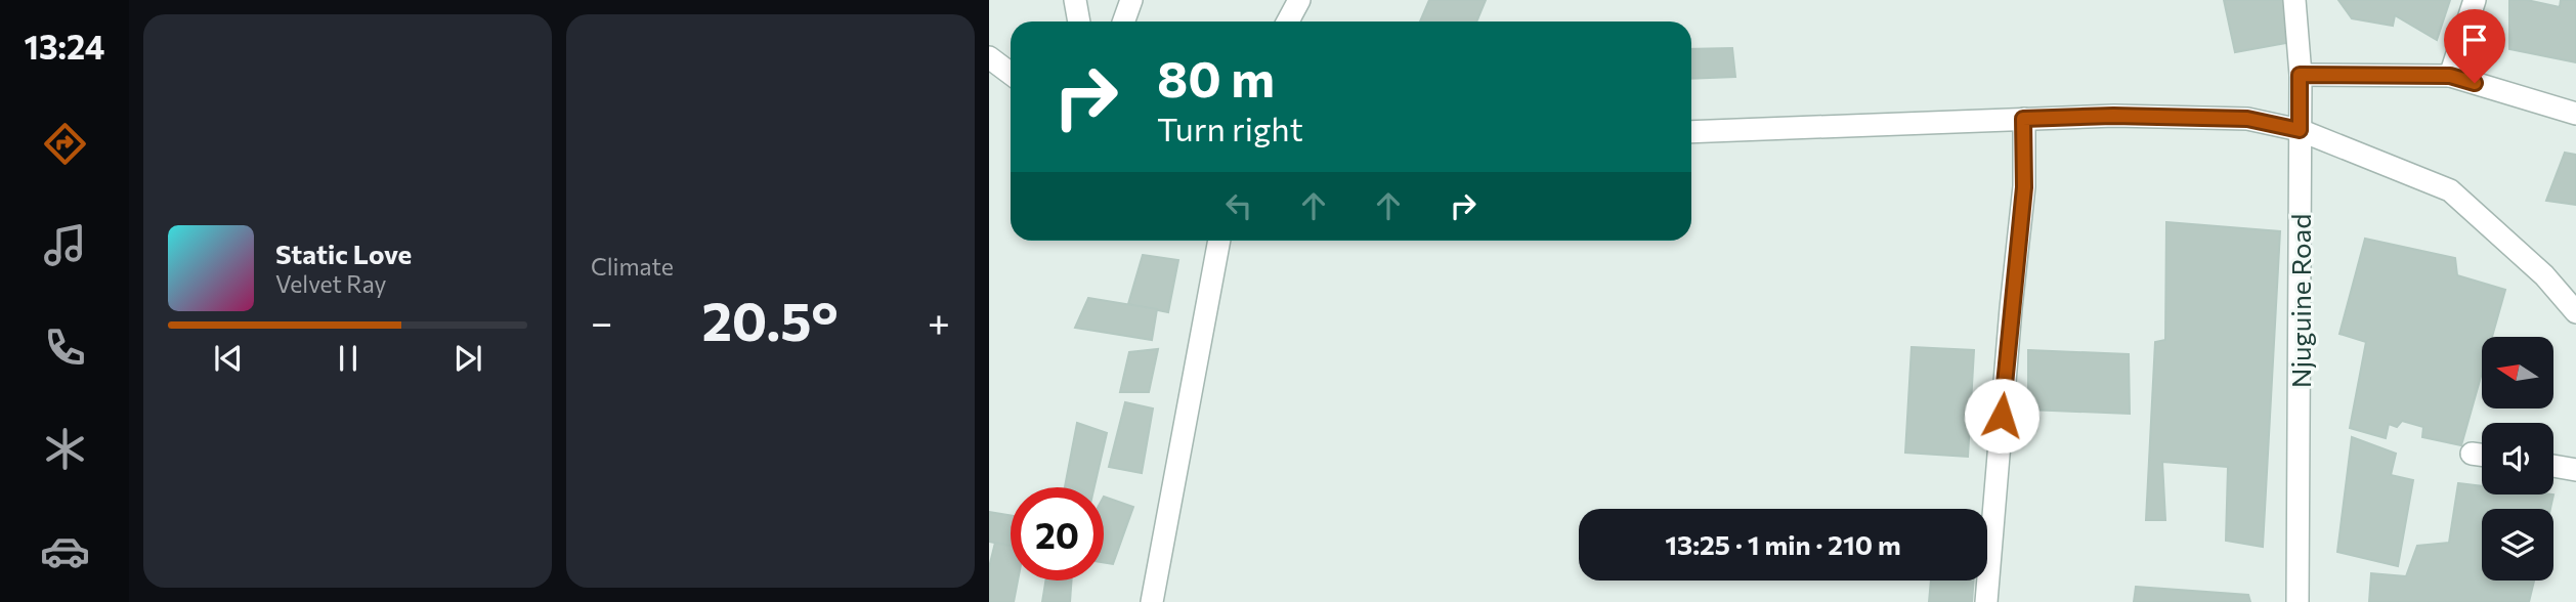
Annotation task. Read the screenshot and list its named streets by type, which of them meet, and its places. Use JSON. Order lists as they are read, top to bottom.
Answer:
{
  "streets": {
    "street": ["Njuguine Road"]
  },
  "north": "left",
  "page": {
    "tabs": "13:24",
    "tile": "Climate",
    "turn": ["80 m", "Turn right"],
    "song": ["Static Love", "Velvet Ray"],
    "heat": ["−", "20.5°", "+"],
    "limit": "20",
    "trip": "13:25 · 1 min · 210 m"
  }
}
